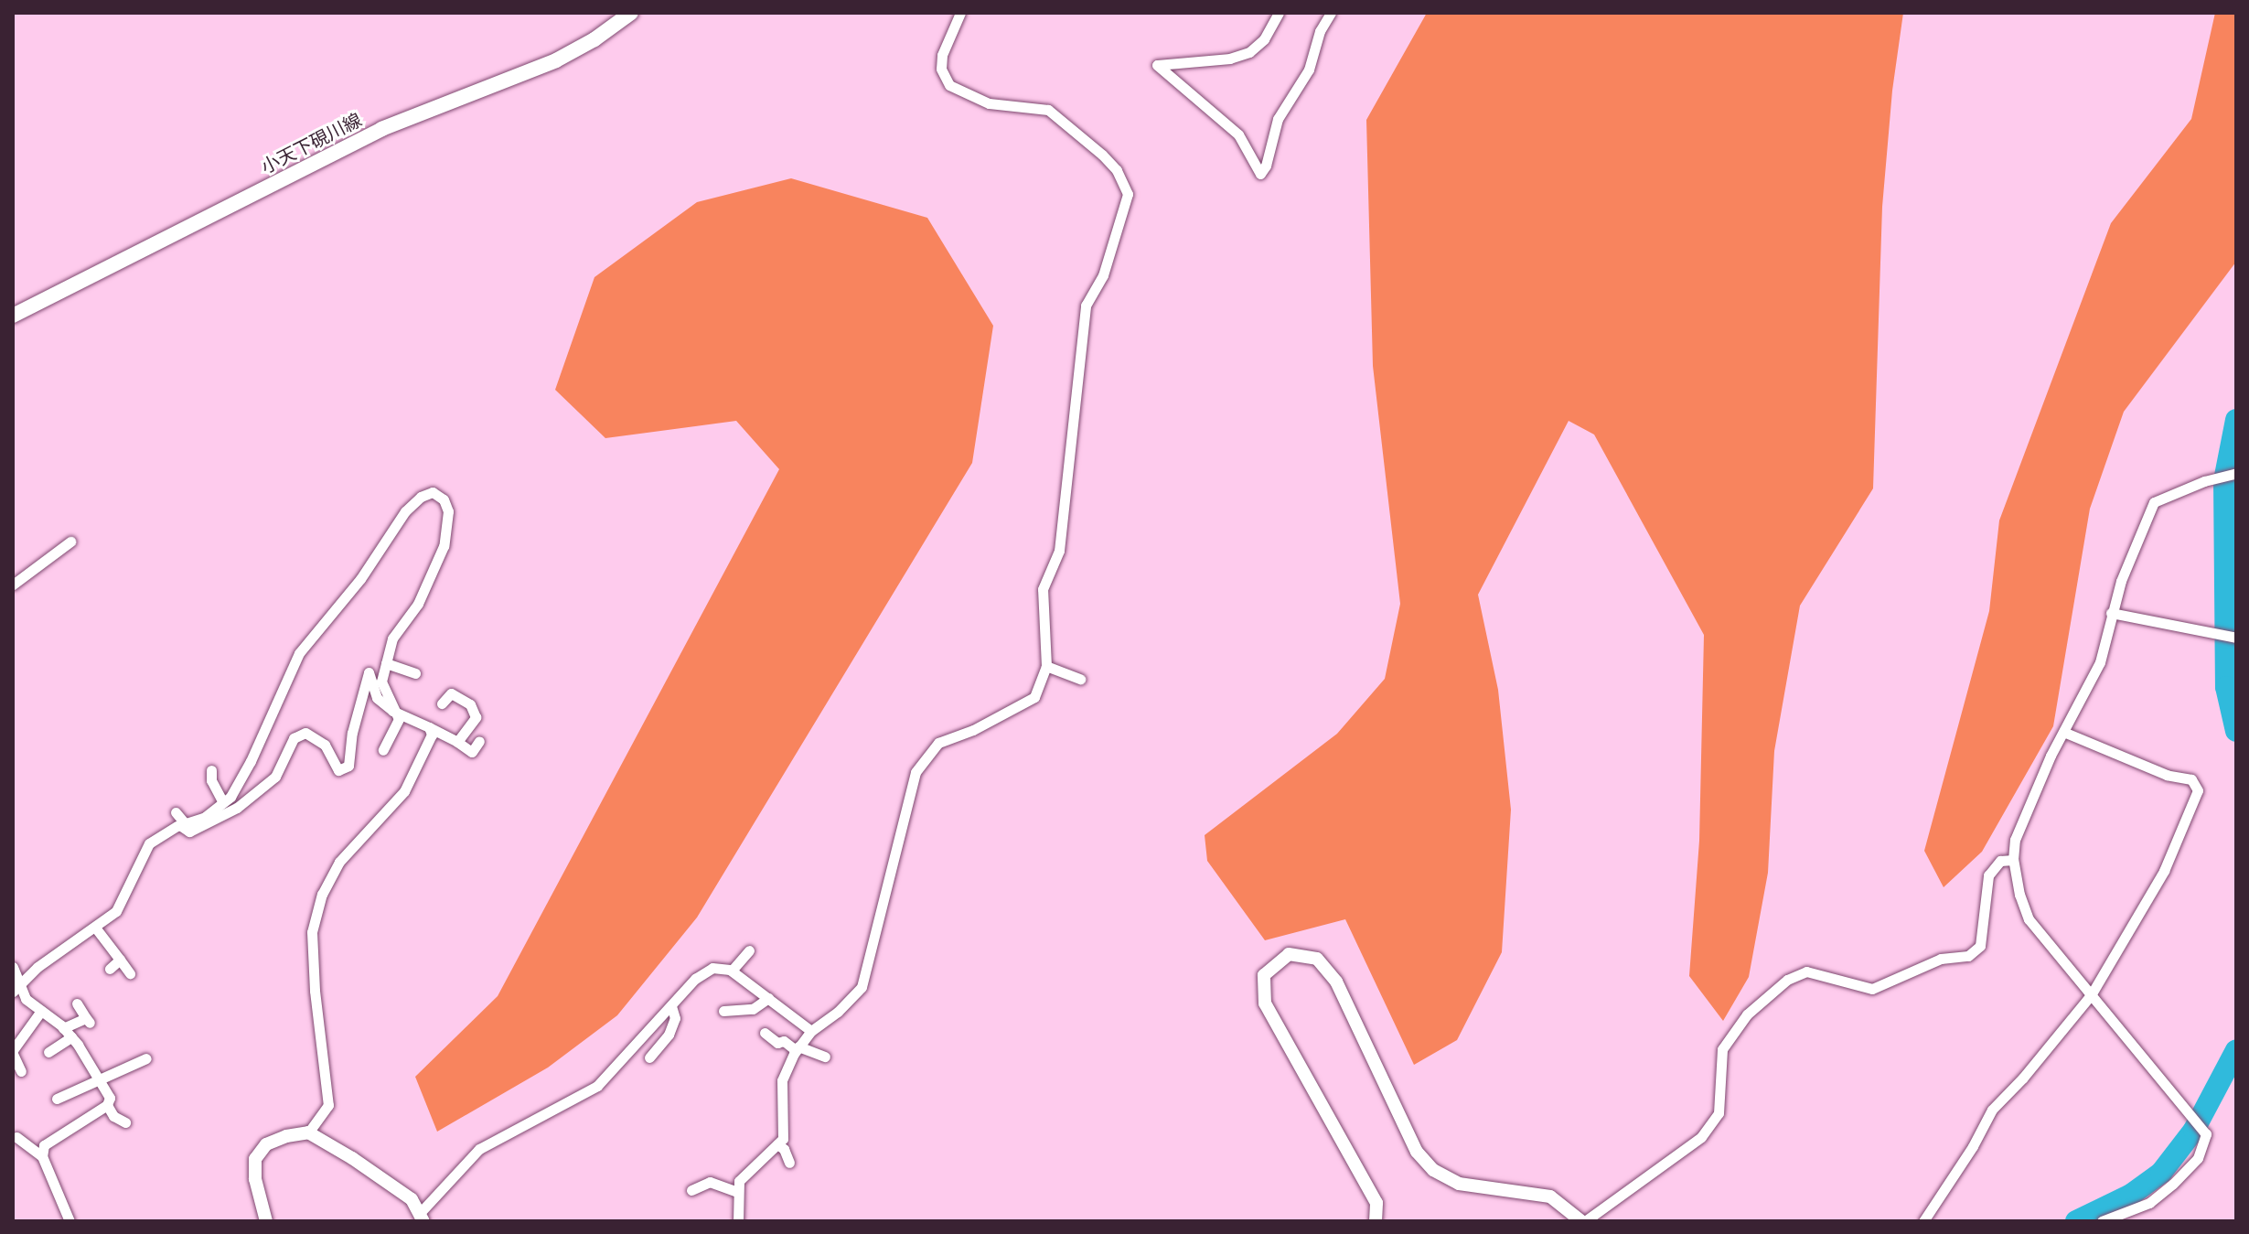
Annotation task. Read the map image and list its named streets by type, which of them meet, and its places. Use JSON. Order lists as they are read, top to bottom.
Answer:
{
  "streets": {
    "main road": ["小天下硯川線"]
  }
}
